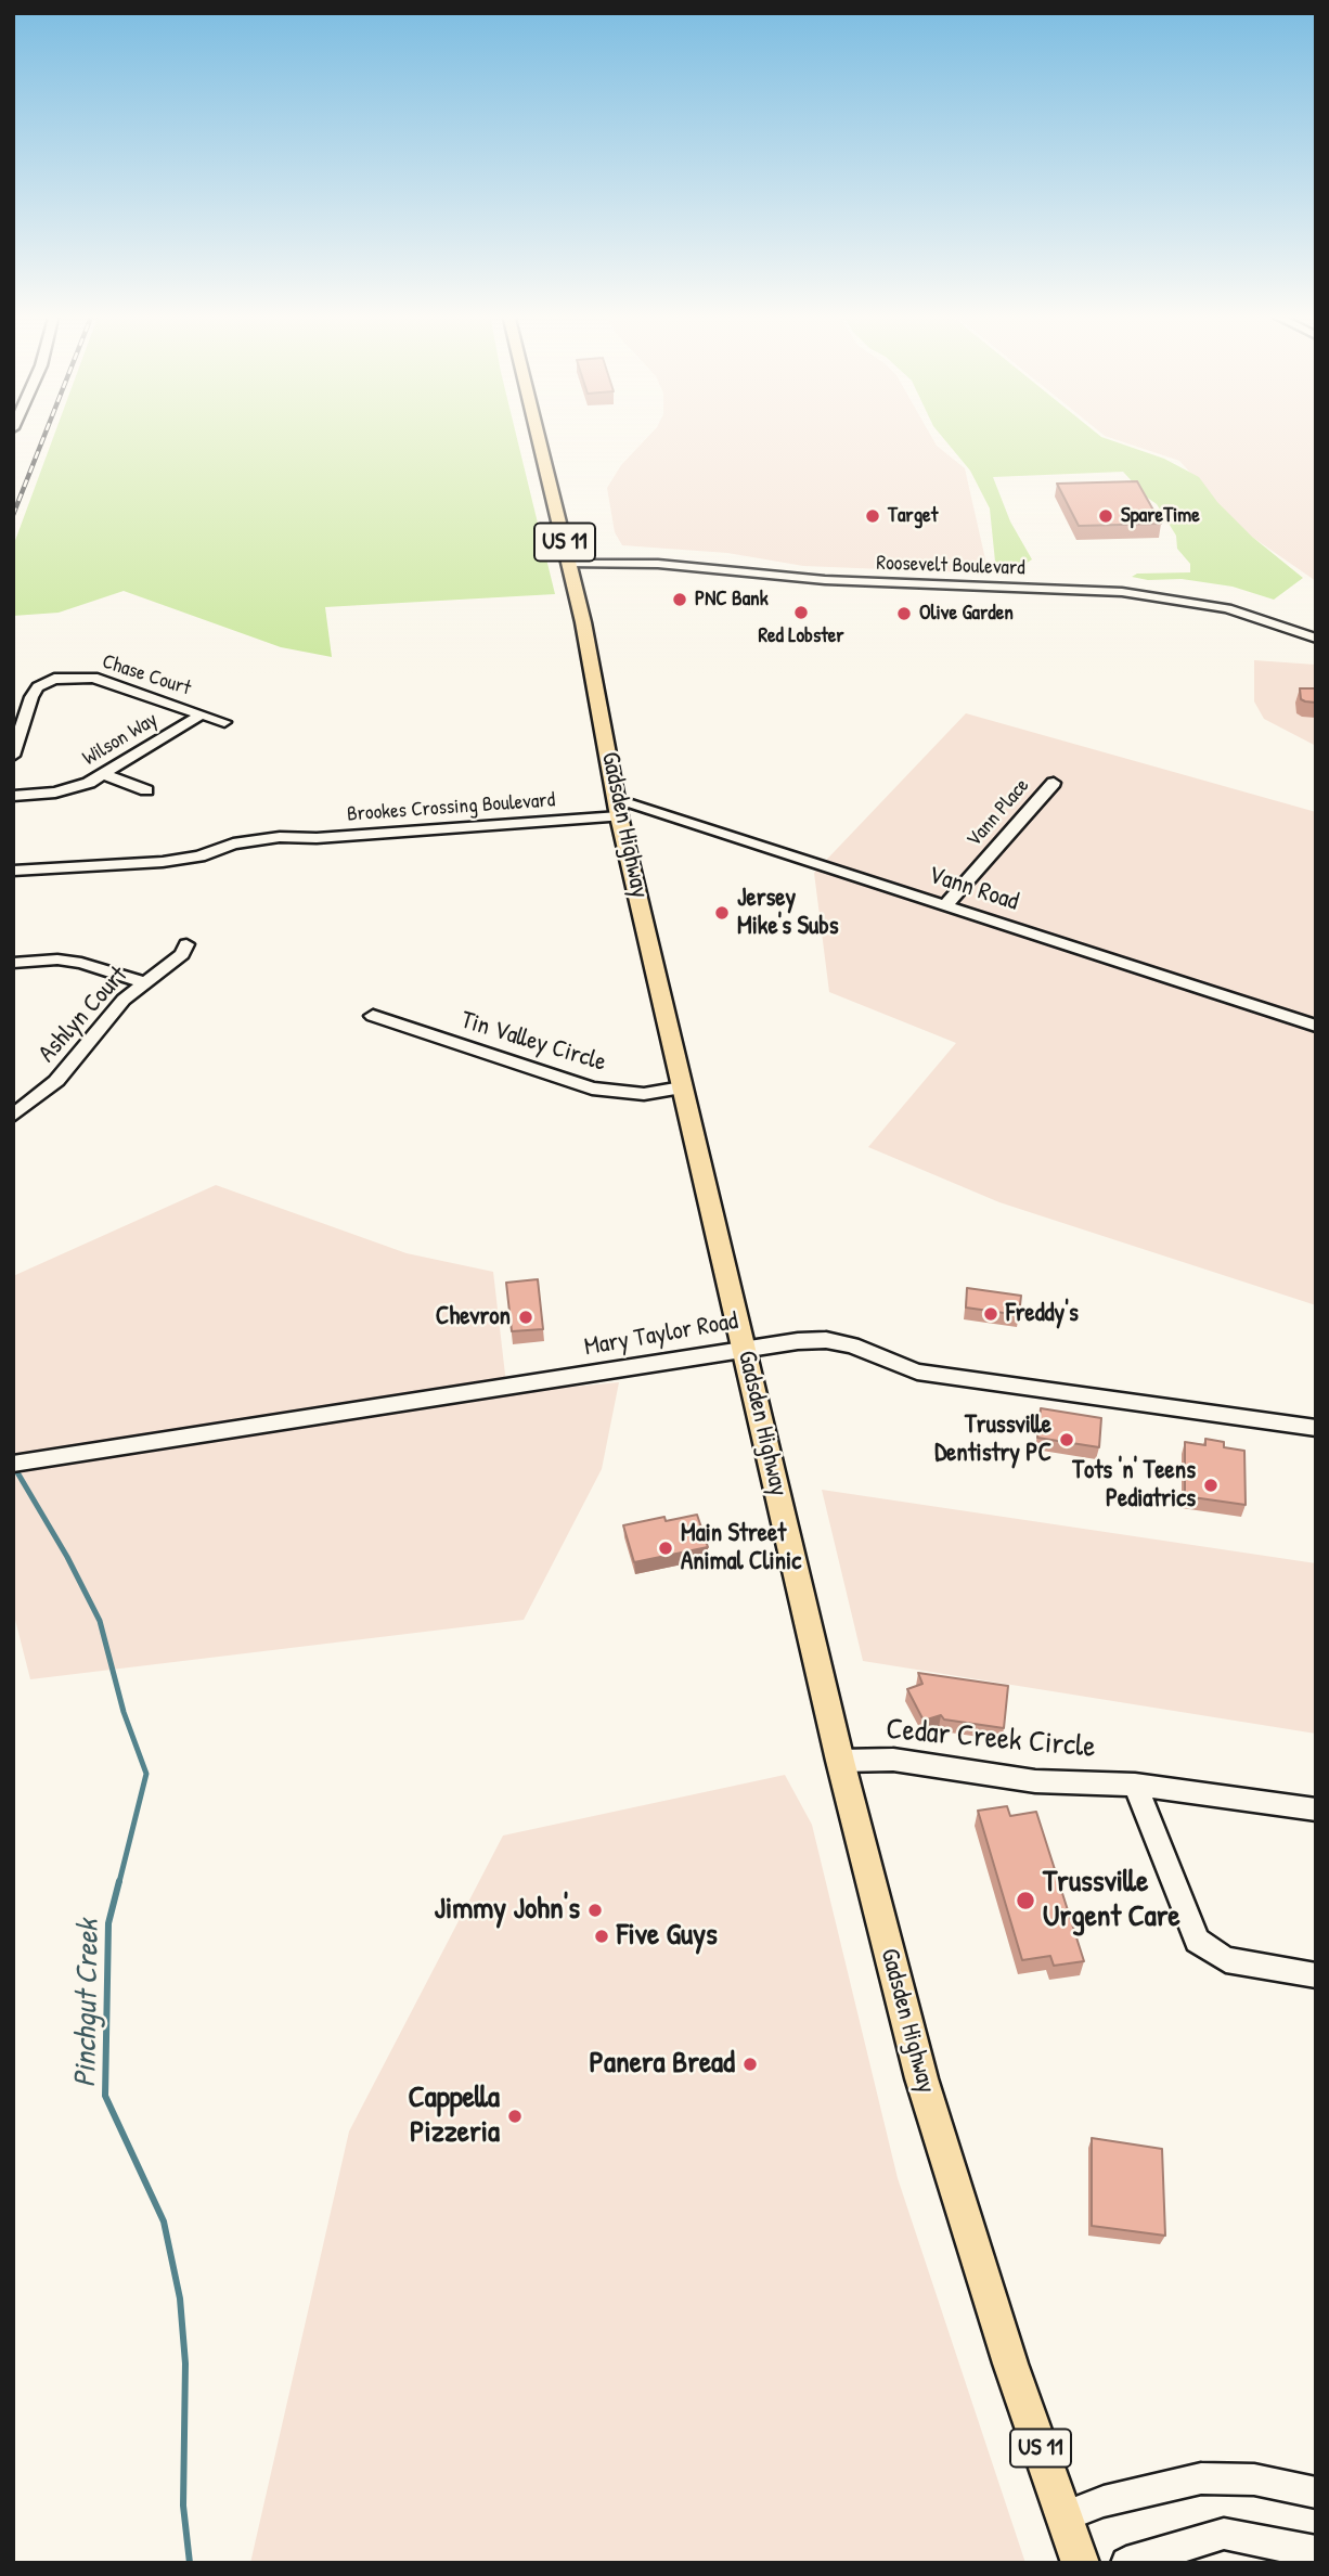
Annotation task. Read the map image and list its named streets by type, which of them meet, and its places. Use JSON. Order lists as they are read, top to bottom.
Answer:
{
  "streets": {
    "main road": ["US 11", "Gadsden Highway"],
    "street": [
      "Roosevelt Boulevard",
      "Chase Court",
      "Wilson Way",
      "Brookes Crossing Boulevard",
      "Vann Place",
      "Vann Road",
      "Ashlyn Court",
      "Tin Valley Circle",
      "Mary Taylor Road",
      "Cedar Creek Circle"
    ]
  },
  "crossings": [
    ["Roosevelt Boulevard", "Gadsden Highway"],
    ["Chase Court", "Wilson Way"],
    ["Brookes Crossing Boulevard", "Gadsden Highway"],
    ["Brookes Crossing Boulevard", "Vann Road"],
    ["Vann Place", "Vann Road"],
    ["Gadsden Highway", "Vann Road"],
    ["Gadsden Highway", "Tin Valley Circle"],
    ["Gadsden Highway", "Mary Taylor Road"],
    ["Gadsden Highway", "Cedar Creek Circle"]
  ],
  "water": ["Pinchgut Creek"],
  "places": [
    "Target",
    "SpareTime",
    "PNC Bank",
    "Red Lobster",
    "Olive Garden",
    "Jersey Mike's Subs",
    "Freddy's",
    "Chevron",
    "Trussville Dentistry PC",
    "Tots 'n' Teens Pediatrics",
    "Main Street Animal Clinic",
    "Trussville Urgent Care",
    "Jimmy John's",
    "Five Guys",
    "Panera Bread",
    "Cappella Pizzeria"
  ]
}
